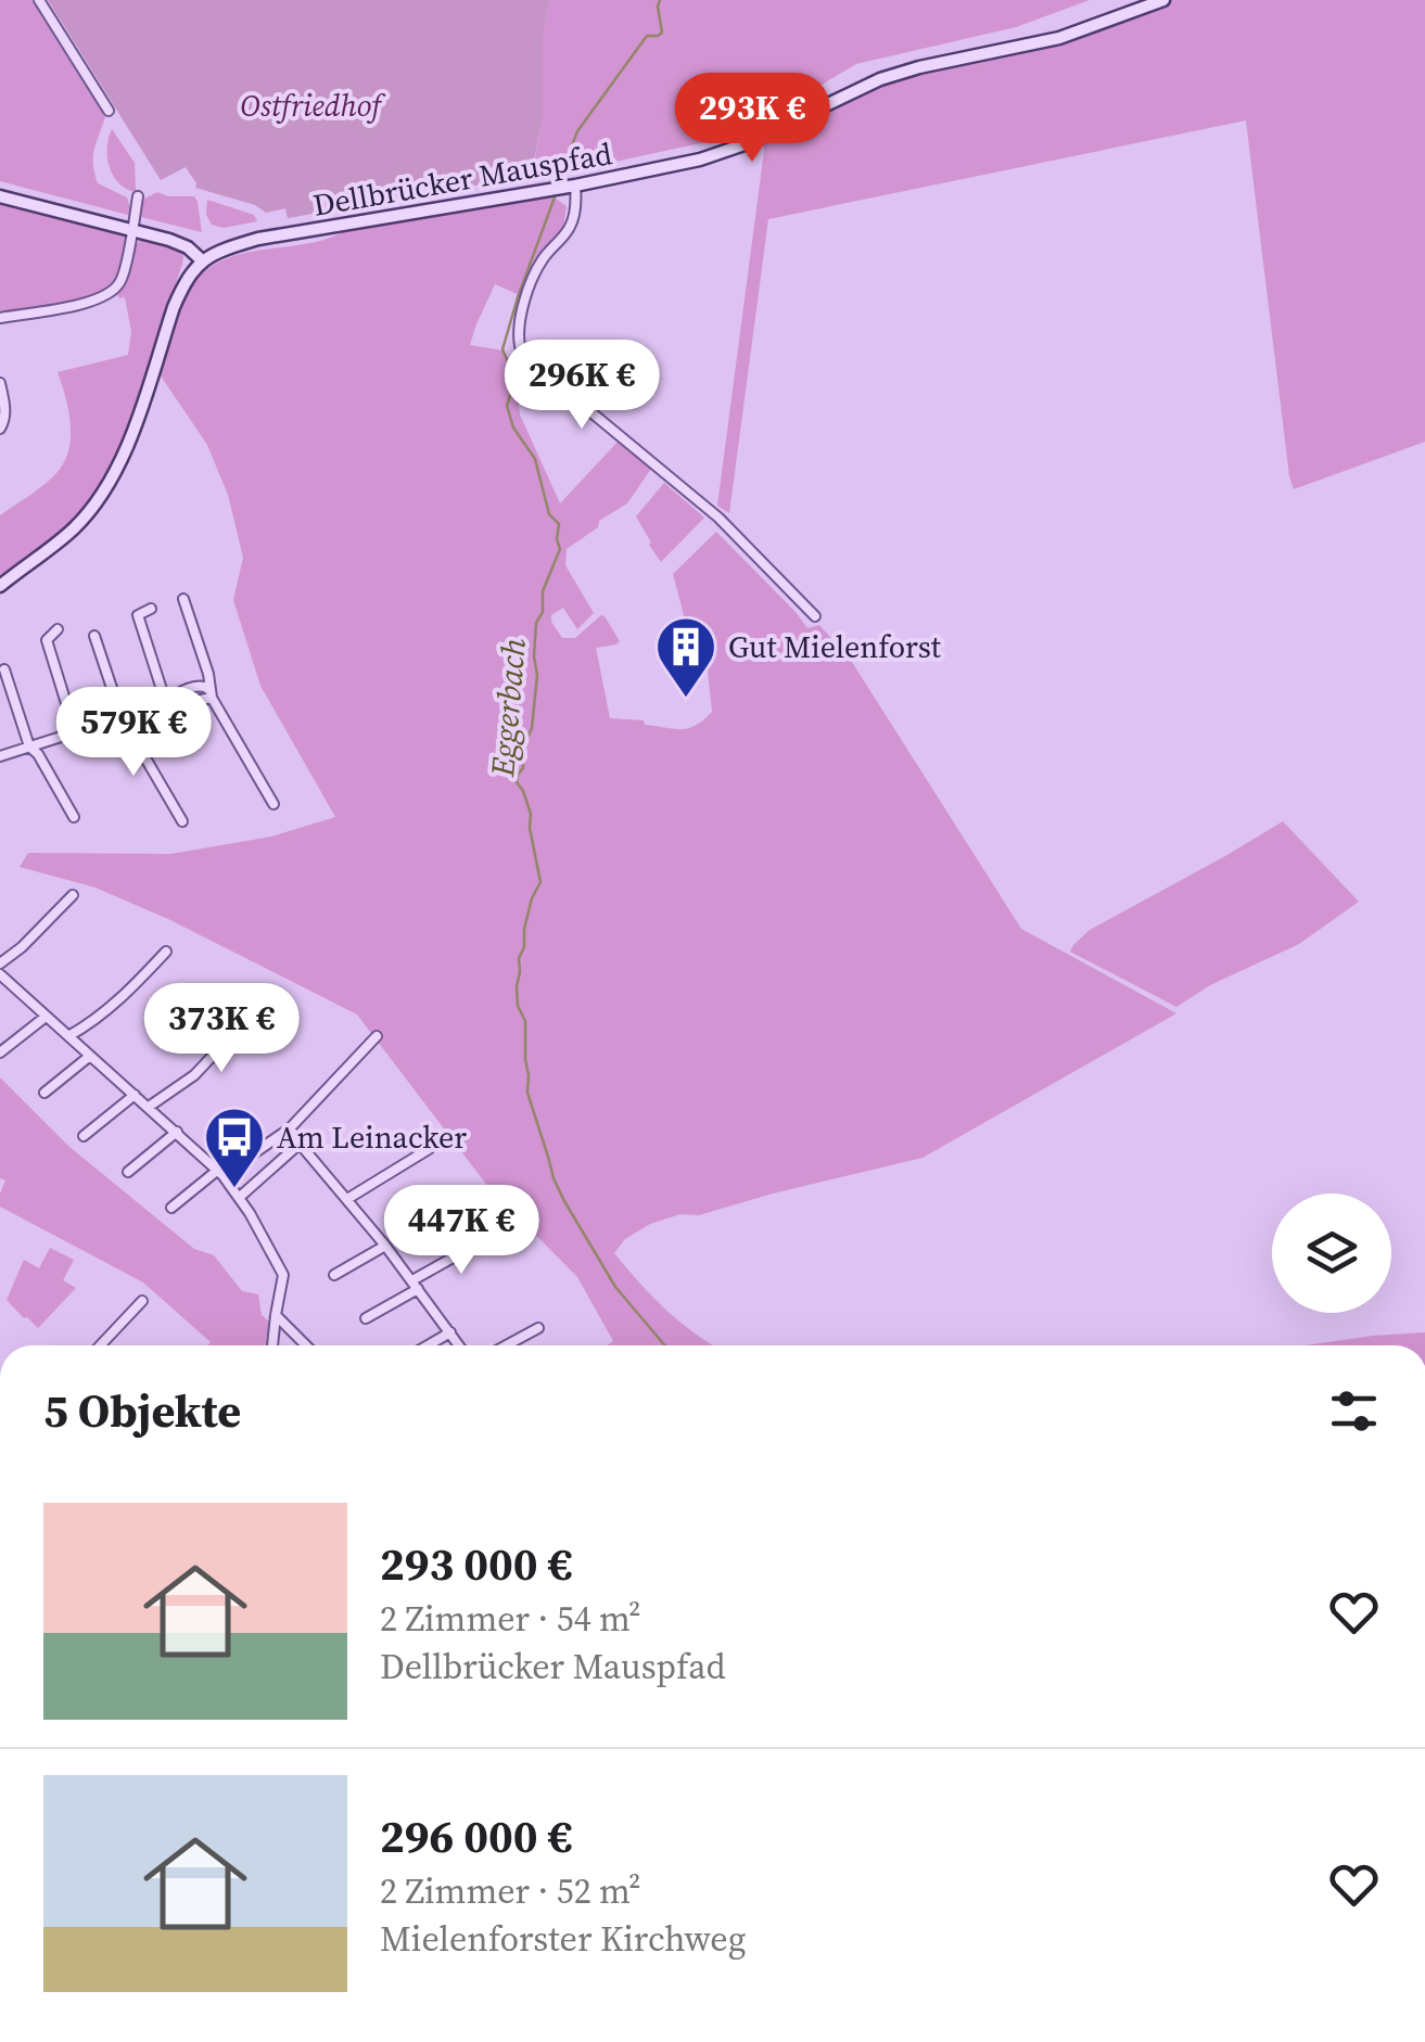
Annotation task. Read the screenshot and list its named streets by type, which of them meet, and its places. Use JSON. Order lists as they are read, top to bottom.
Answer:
{
  "streets": {
    "main road": ["Dellbrücker Mauspfad"]
  },
  "water": ["Eggerbach"],
  "parks": ["Ostfriedhof"],
  "places": {
    "building": ["Gut Mielenforst"],
    "bus stop": ["Am Leinacker"]
  },
  "page": {
    "price": [
      "293K €",
      "296K €",
      "579K €",
      "373K €",
      "447K €"
    ],
    "heading": "5 Objekte",
    "list": [
      {
        "name": "293 000 €",
        "note": "2 Zimmer · 54 m² · Dellbrücker Mauspfad"
      },
      {
        "name": "296 000 €",
        "note": "2 Zimmer · 52 m² · Mielenforster Kirchweg"
      }
    ]
  }
}
